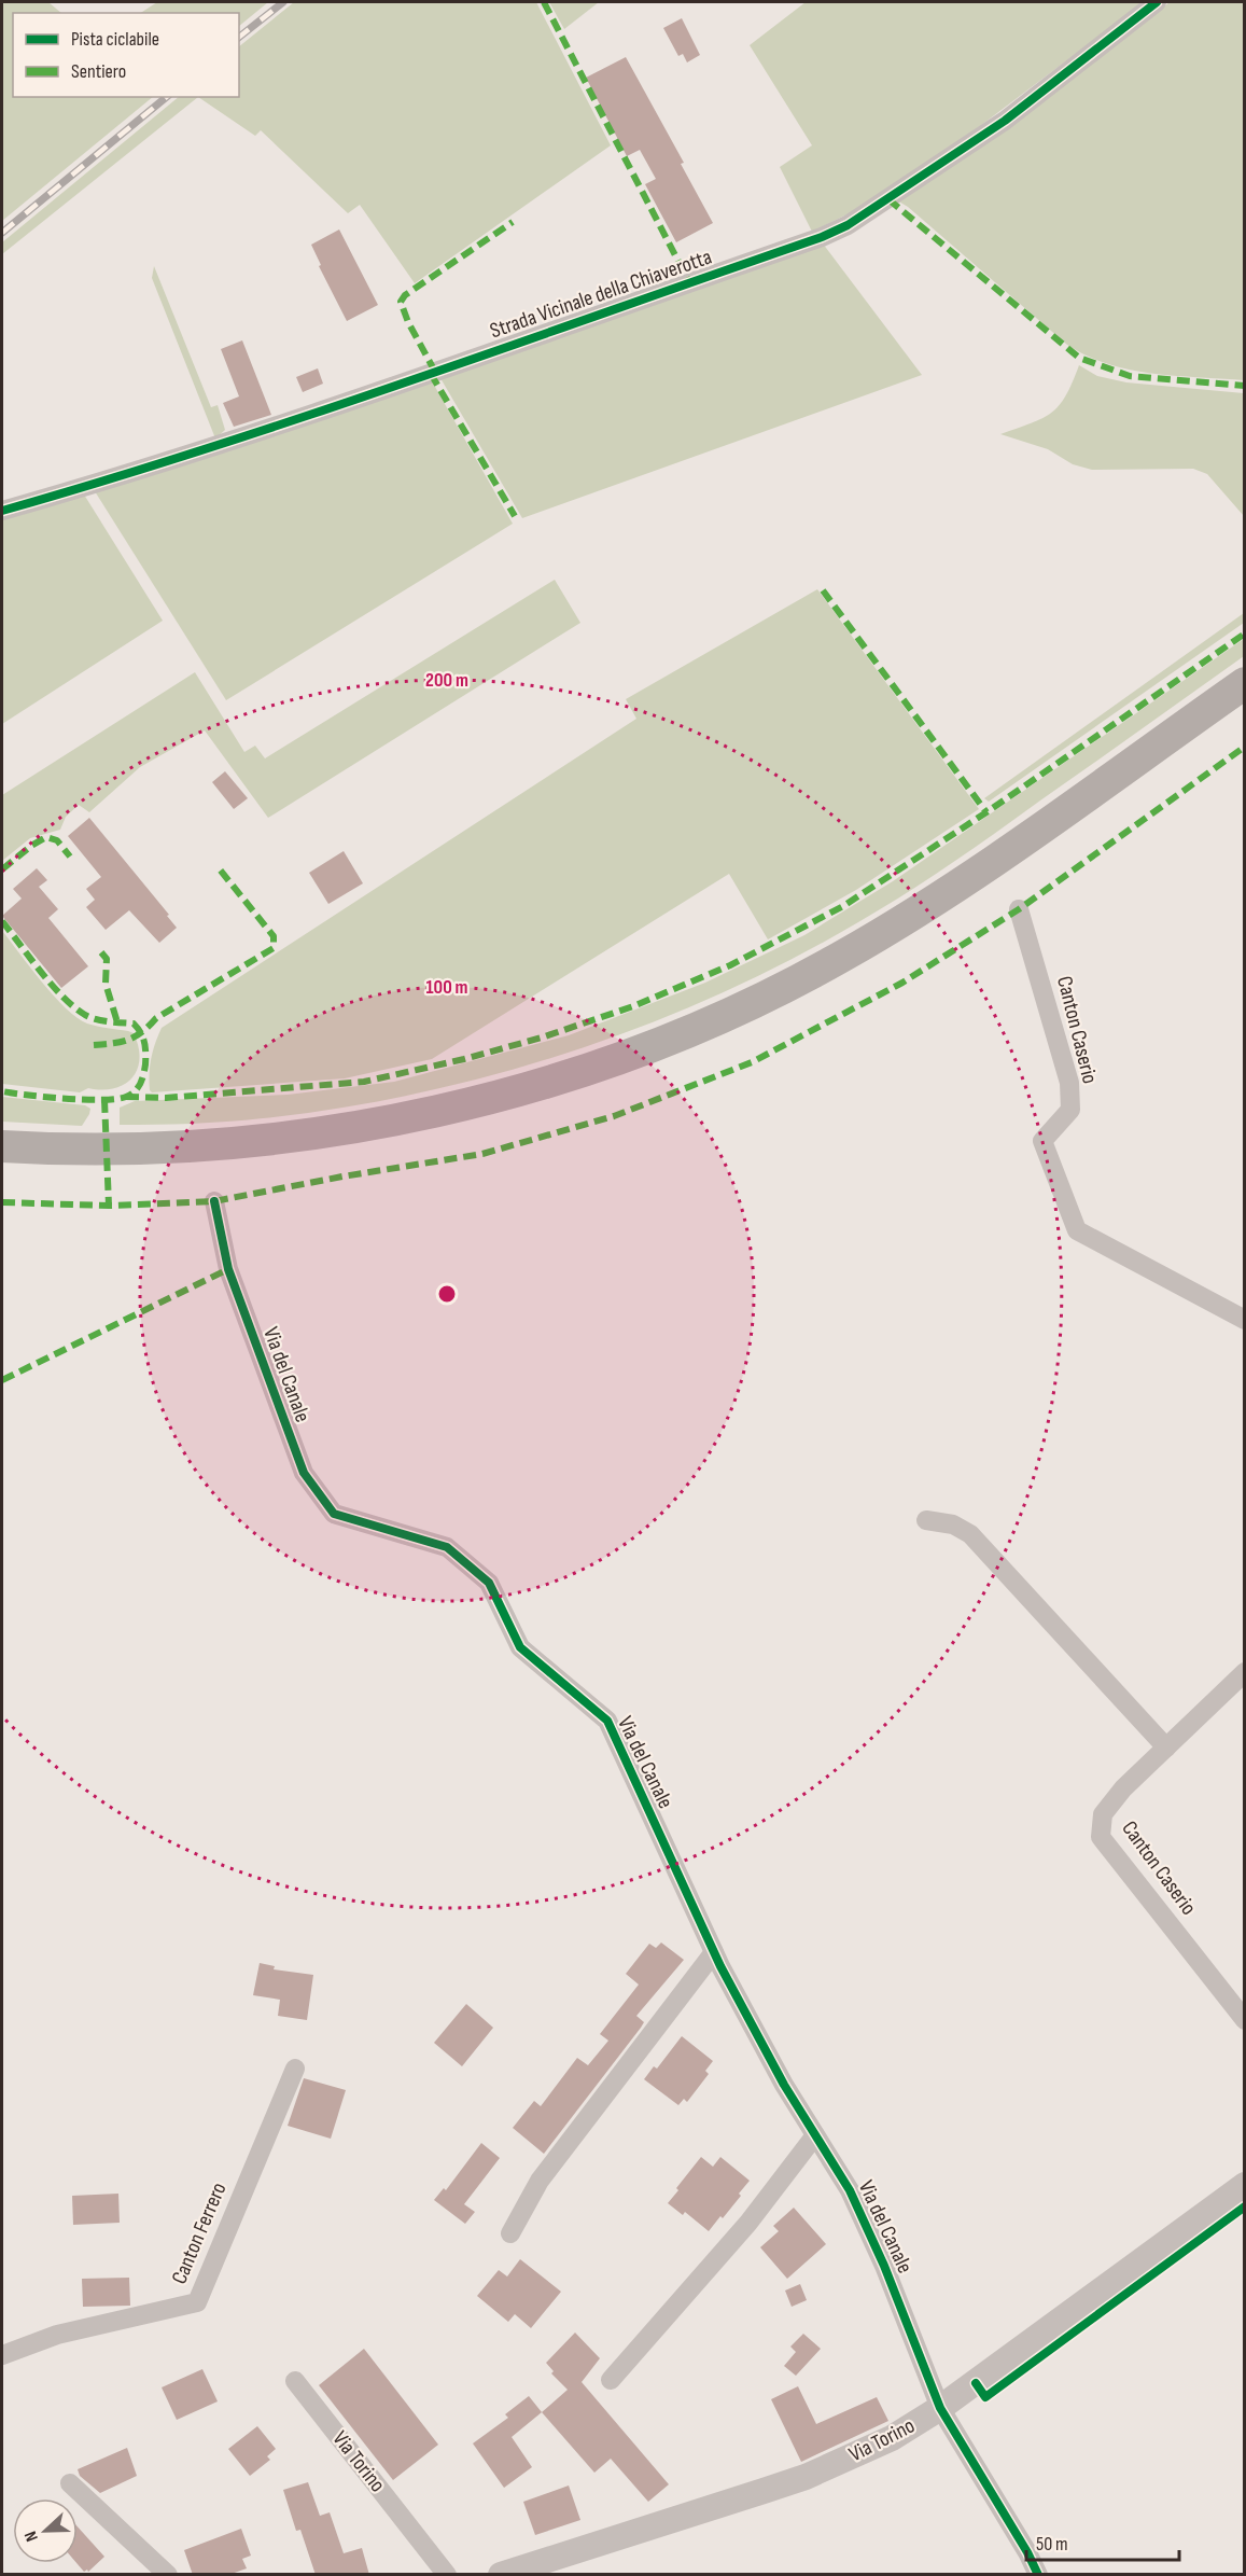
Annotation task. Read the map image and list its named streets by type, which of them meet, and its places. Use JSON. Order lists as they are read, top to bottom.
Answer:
{
  "streets": {
    "street": [
      "Strada Vicinale della Chiaverotta",
      "Canton Caserio",
      "Via del Canale",
      "Canton Ferrero",
      "Via Torino"
    ]
  },
  "crossings": [
    ["Via del Canale", "Via Torino"]
  ],
  "legend": ["Pista ciclabile", "Sentiero"],
  "scale_bar": "50 m",
  "north": "left",
  "rings": ["200 m", "100 m"]
}
